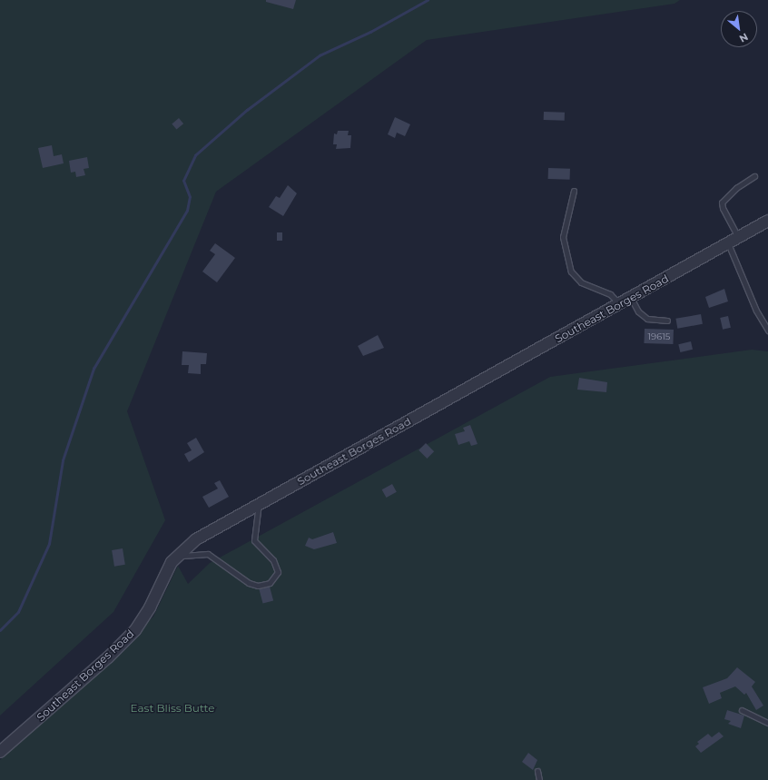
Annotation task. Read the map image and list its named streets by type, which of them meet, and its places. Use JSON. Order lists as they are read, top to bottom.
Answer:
{
  "streets": {
    "street": ["Southeast Borges Road"]
  },
  "parks": ["East Bliss Butte"],
  "house_numbers": ["19615"],
  "north": "bottom right"
}
